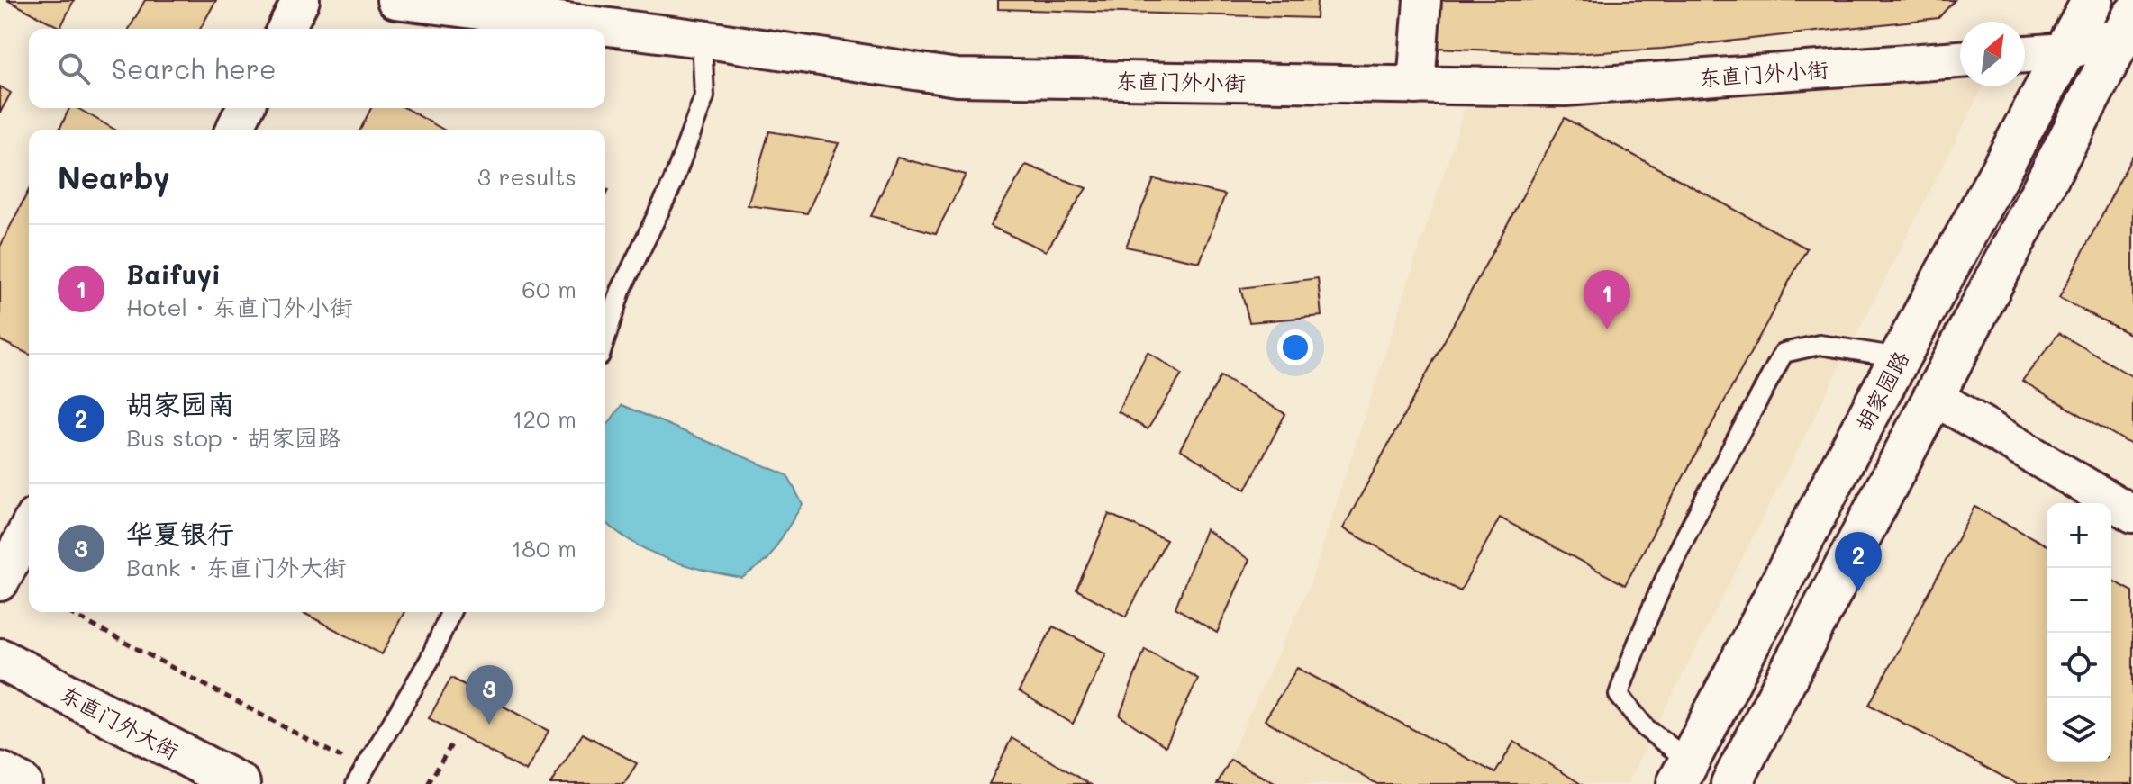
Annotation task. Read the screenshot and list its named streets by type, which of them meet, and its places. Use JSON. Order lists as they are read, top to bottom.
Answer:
{
  "streets": {
    "street": ["东直门外小街", "胡家园路", "东直门外大街"]
  },
  "north": "top right",
  "page": {
    "search": "Search here",
    "heading": ["Nearby", "3 results"],
    "list": [
      {
        "mark": "1",
        "name": "Baifuyi",
        "note": "Hotel · 东直门外小街",
        "value": "60 m"
      },
      {
        "mark": "2",
        "name": "胡家园南",
        "note": "Bus stop · 胡家园路",
        "value": "120 m"
      },
      {
        "mark": "3",
        "name": "华夏银行",
        "note": "Bank · 东直门外大街",
        "value": "180 m"
      }
    ],
    "pins": ["1", "2", "3"],
    "map_buttons": ["+", "−"]
  }
}
